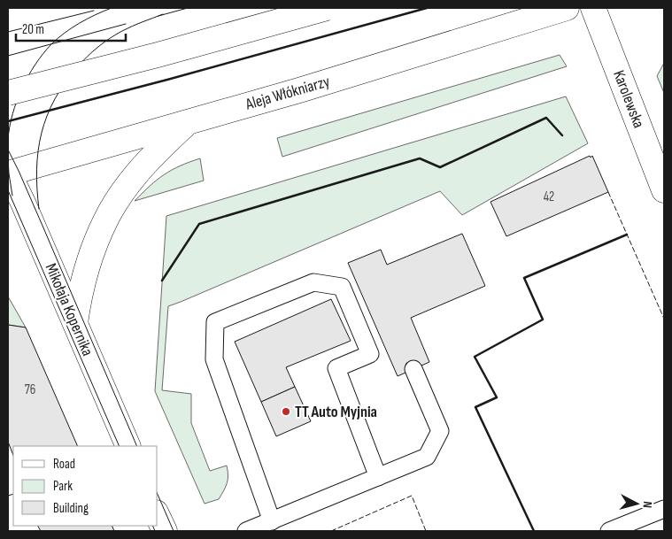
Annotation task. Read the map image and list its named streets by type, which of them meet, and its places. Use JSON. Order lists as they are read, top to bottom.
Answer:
{
  "streets": {
    "main road": ["Aleja Włókniarzy", "Karolewska", "Mikołaja Kopernika"]
  },
  "crossings": [
    ["Aleja Włókniarzy", "Mikołaja Kopernika"]
  ],
  "places": ["TT Auto Myjnia"],
  "house_numbers": ["42", "76"],
  "legend": ["Road", "Park", "Building"],
  "scale_bar": "20 m",
  "north": "right"
}
